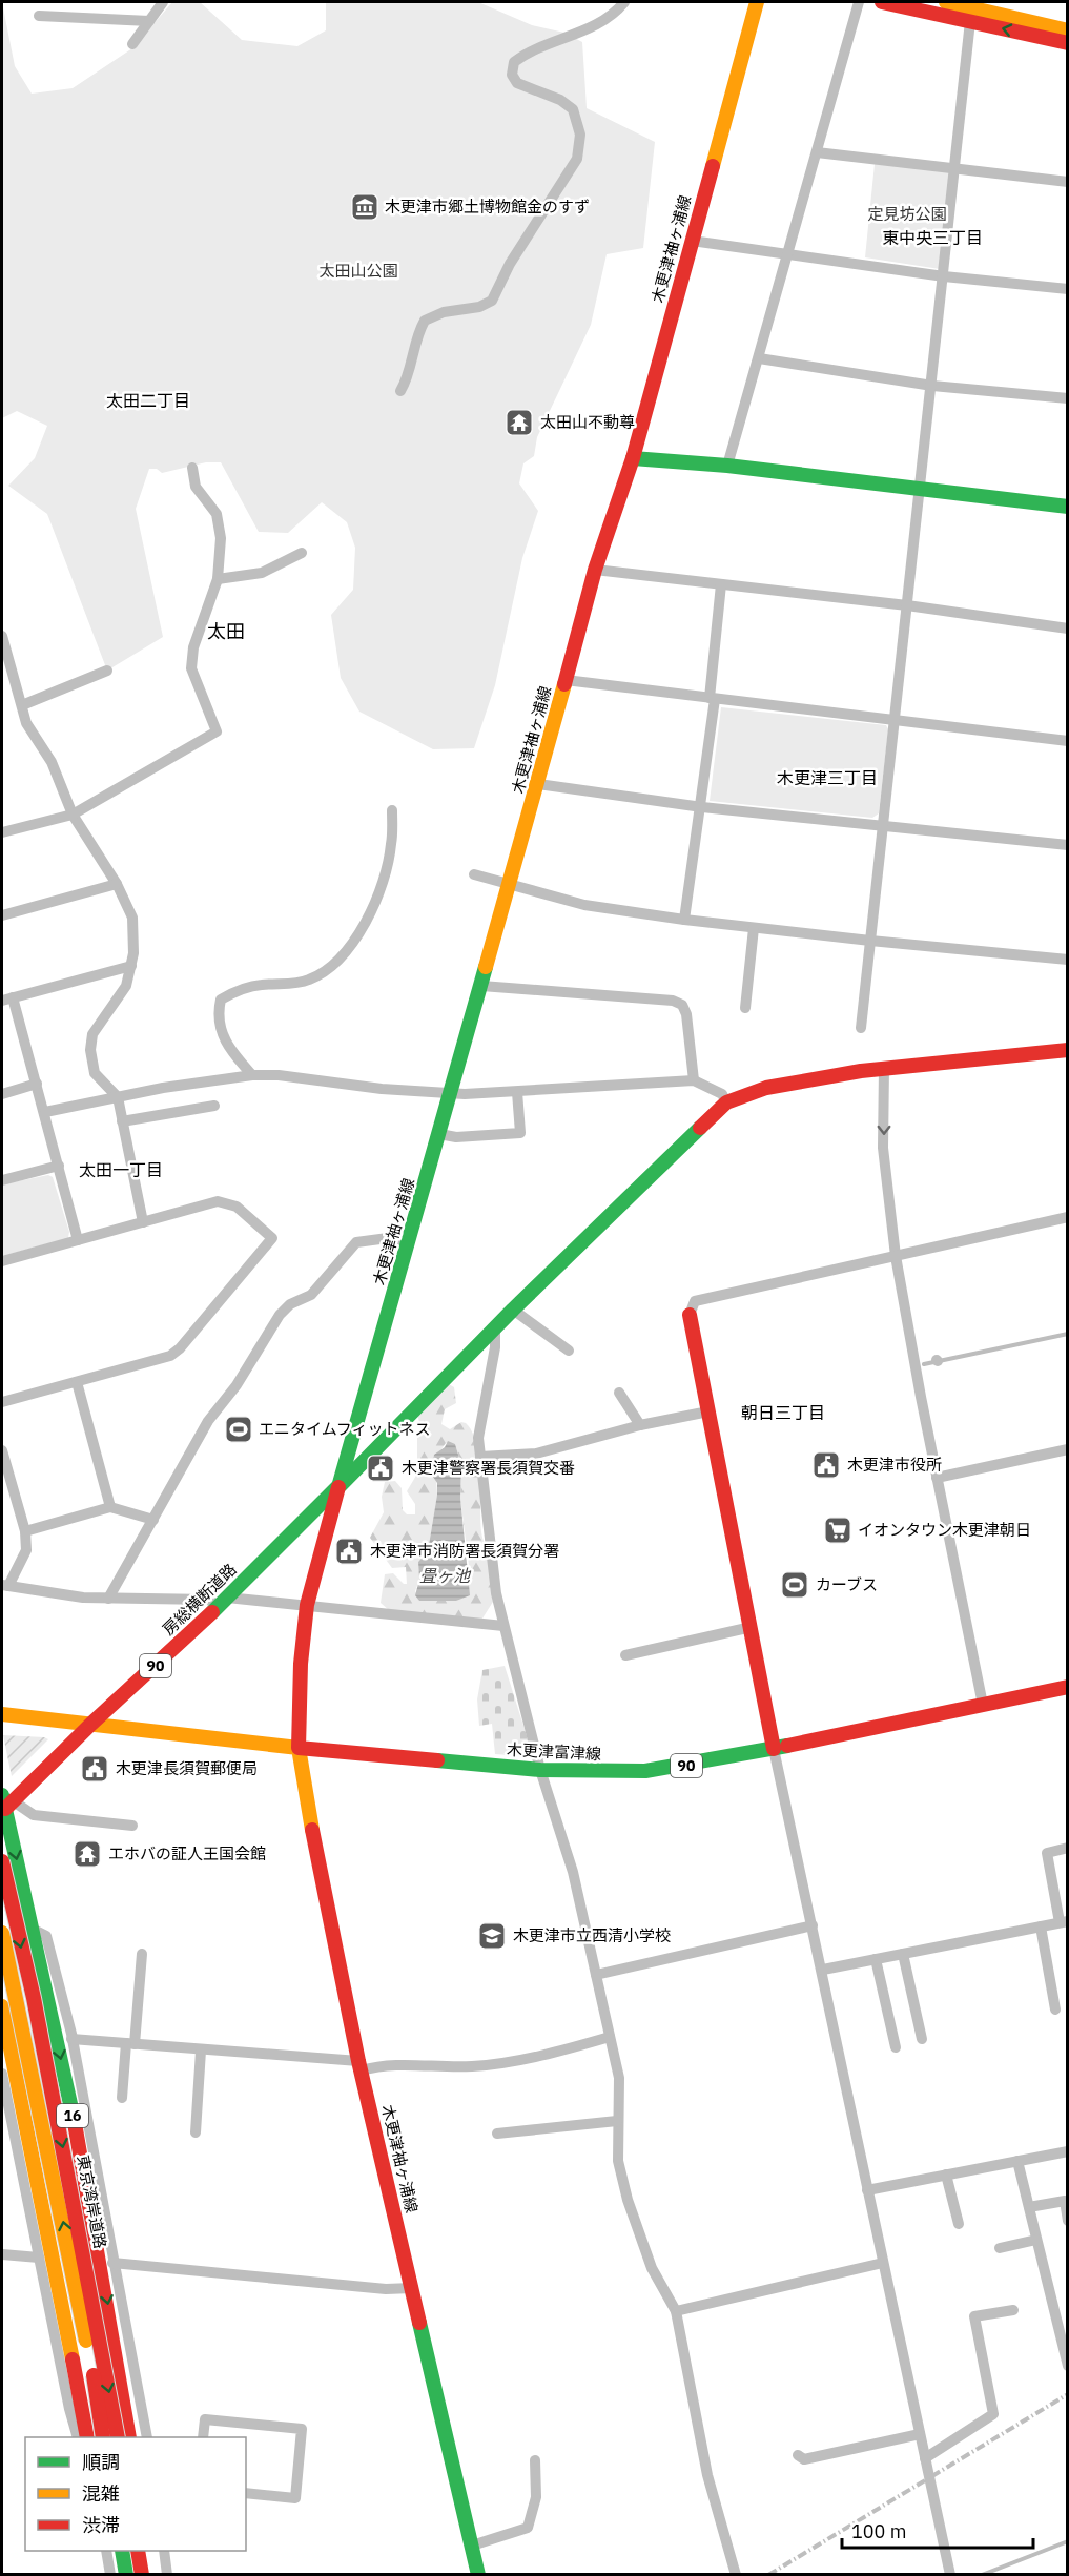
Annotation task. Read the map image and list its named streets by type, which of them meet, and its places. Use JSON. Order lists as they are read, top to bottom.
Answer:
{
  "streets": {
    "main road": [
      "木更津袖ヶ浦線",
      "房総横断道路",
      "90",
      "木更津富津線",
      "16",
      "東京湾岸道路"
    ]
  },
  "crossings": [
    ["木更津袖ヶ浦線", "房総横断道路"],
    ["木更津袖ヶ浦線", "木更津富津線"],
    ["房総横断道路", "木更津富津線"],
    ["房総横断道路", "16"]
  ],
  "districts": [
    "東中央三丁目",
    "太田二丁目",
    "太田",
    "木更津三丁目",
    "太田一丁目",
    "朝日三丁目"
  ],
  "water": ["畳ヶ池"],
  "parks": ["定見坊公園", "太田山公園"],
  "places": {
    "museum": ["木更津市郷土博物館金のすず"],
    "temple": ["太田山不動尊", "エホバの証人王国会館"],
    "sports": ["エニタイムフィットネス", "カーブス"],
    "public building": [
      "木更津市役所",
      "木更津警察署長須賀交番",
      "木更津市消防署長須賀分署",
      "木更津長須賀郵便局"
    ],
    "supermarket": ["イオンタウン木更津朝日"],
    "school or university": ["木更津市立西清小学校"]
  },
  "legend": ["順調", "混雑", "渋滞"],
  "scale_bar": "100 m"
}
